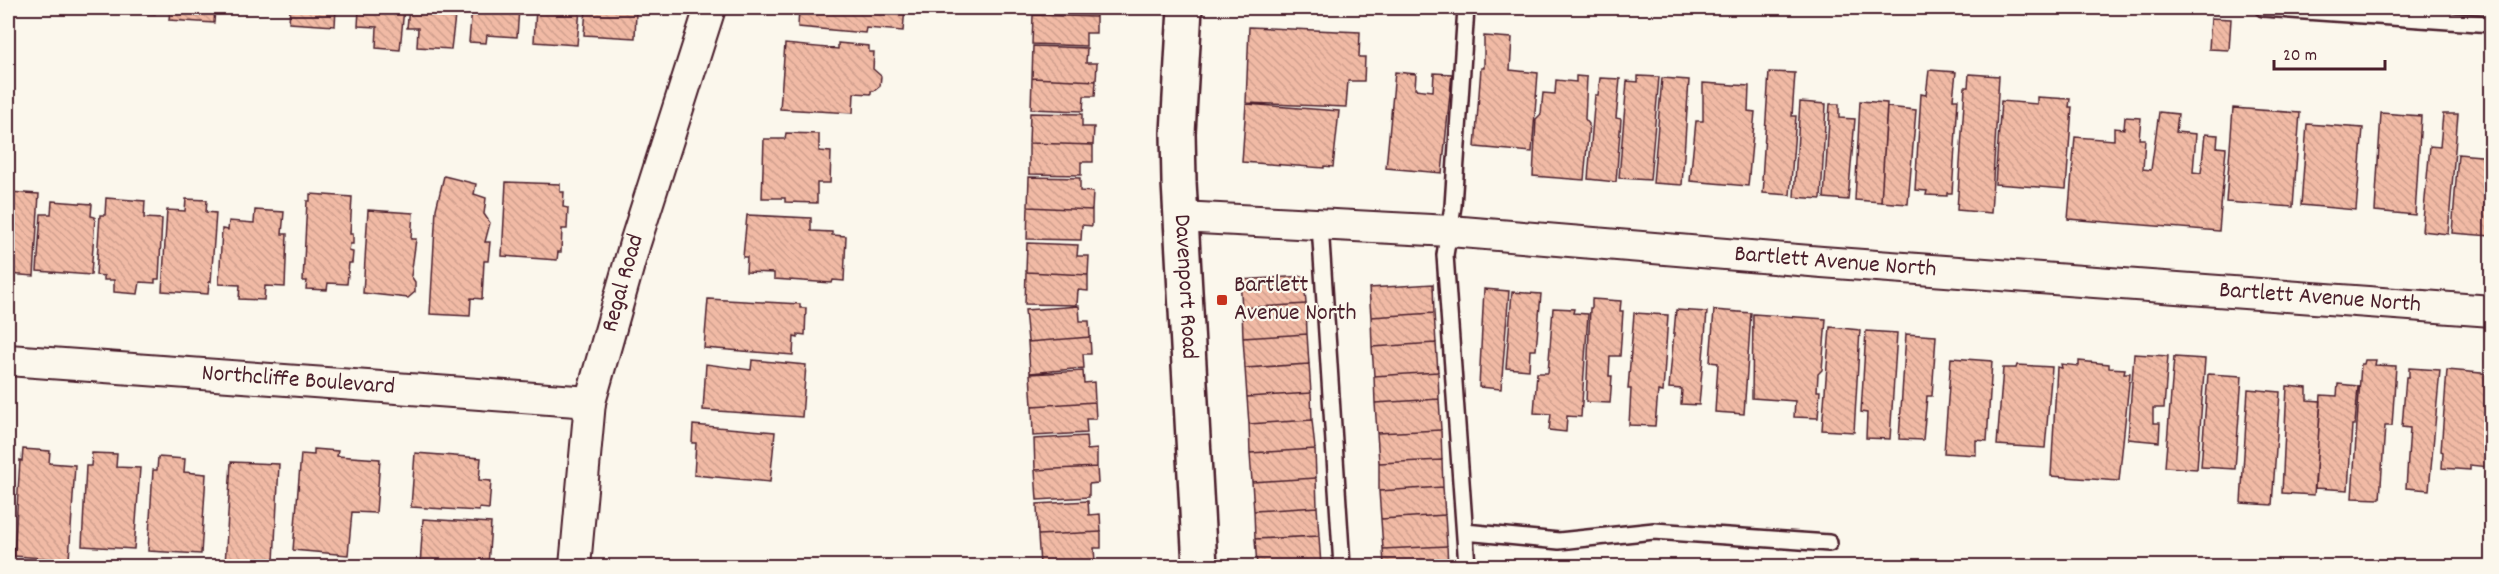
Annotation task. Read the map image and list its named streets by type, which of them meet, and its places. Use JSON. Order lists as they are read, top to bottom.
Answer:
{
  "streets": {
    "street": [
      "Bartlett Avenue North",
      "Regal Road",
      "Davenport Road",
      "Northcliffe Boulevard"
    ]
  },
  "crossings": [
    ["Bartlett Avenue North", "Davenport Road"],
    ["Regal Road", "Northcliffe Boulevard"]
  ],
  "places": {
    "transit": ["Bartlett Avenue North"]
  },
  "scale_bar": "20 m"
}
